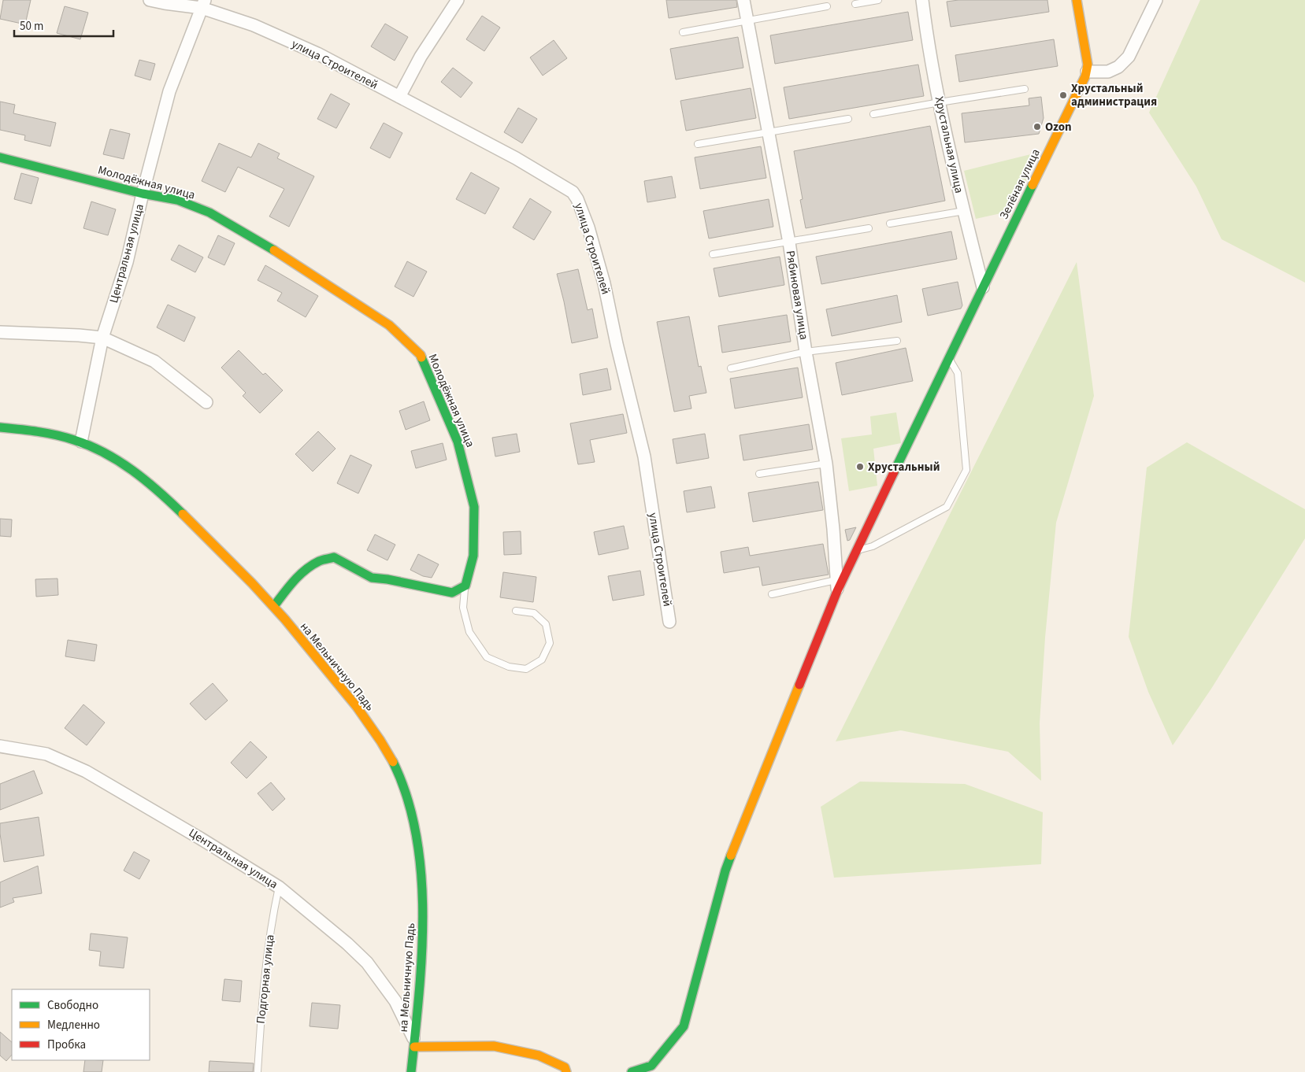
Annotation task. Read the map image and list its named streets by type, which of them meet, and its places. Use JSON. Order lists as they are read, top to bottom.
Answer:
{
  "streets": {
    "street": [
      "улица Строителей",
      "Хрустальная улица",
      "Молодёжная улица",
      "Зелёная улица",
      "Центральная улица",
      "Рябиновая улица",
      "на Мельничную Падь"
    ],
    "lane": ["Подгорная улица"]
  },
  "crossings": [
    ["улица Строителей", "Центральная улица"],
    ["Хрустальная улица", "Зелёная улица"],
    ["Молодёжная улица", "Центральная улица"],
    ["Зелёная улица", "Рябиновая улица"],
    ["Центральная улица", "на Мельничную Падь"],
    ["Центральная улица", "Подгорная улица"]
  ],
  "places": ["Хрустальный администрация", "Ozon", "Хрустальный"],
  "legend": ["Свободно", "Медленно", "Пробка"],
  "scale_bar": "50 m"
}
